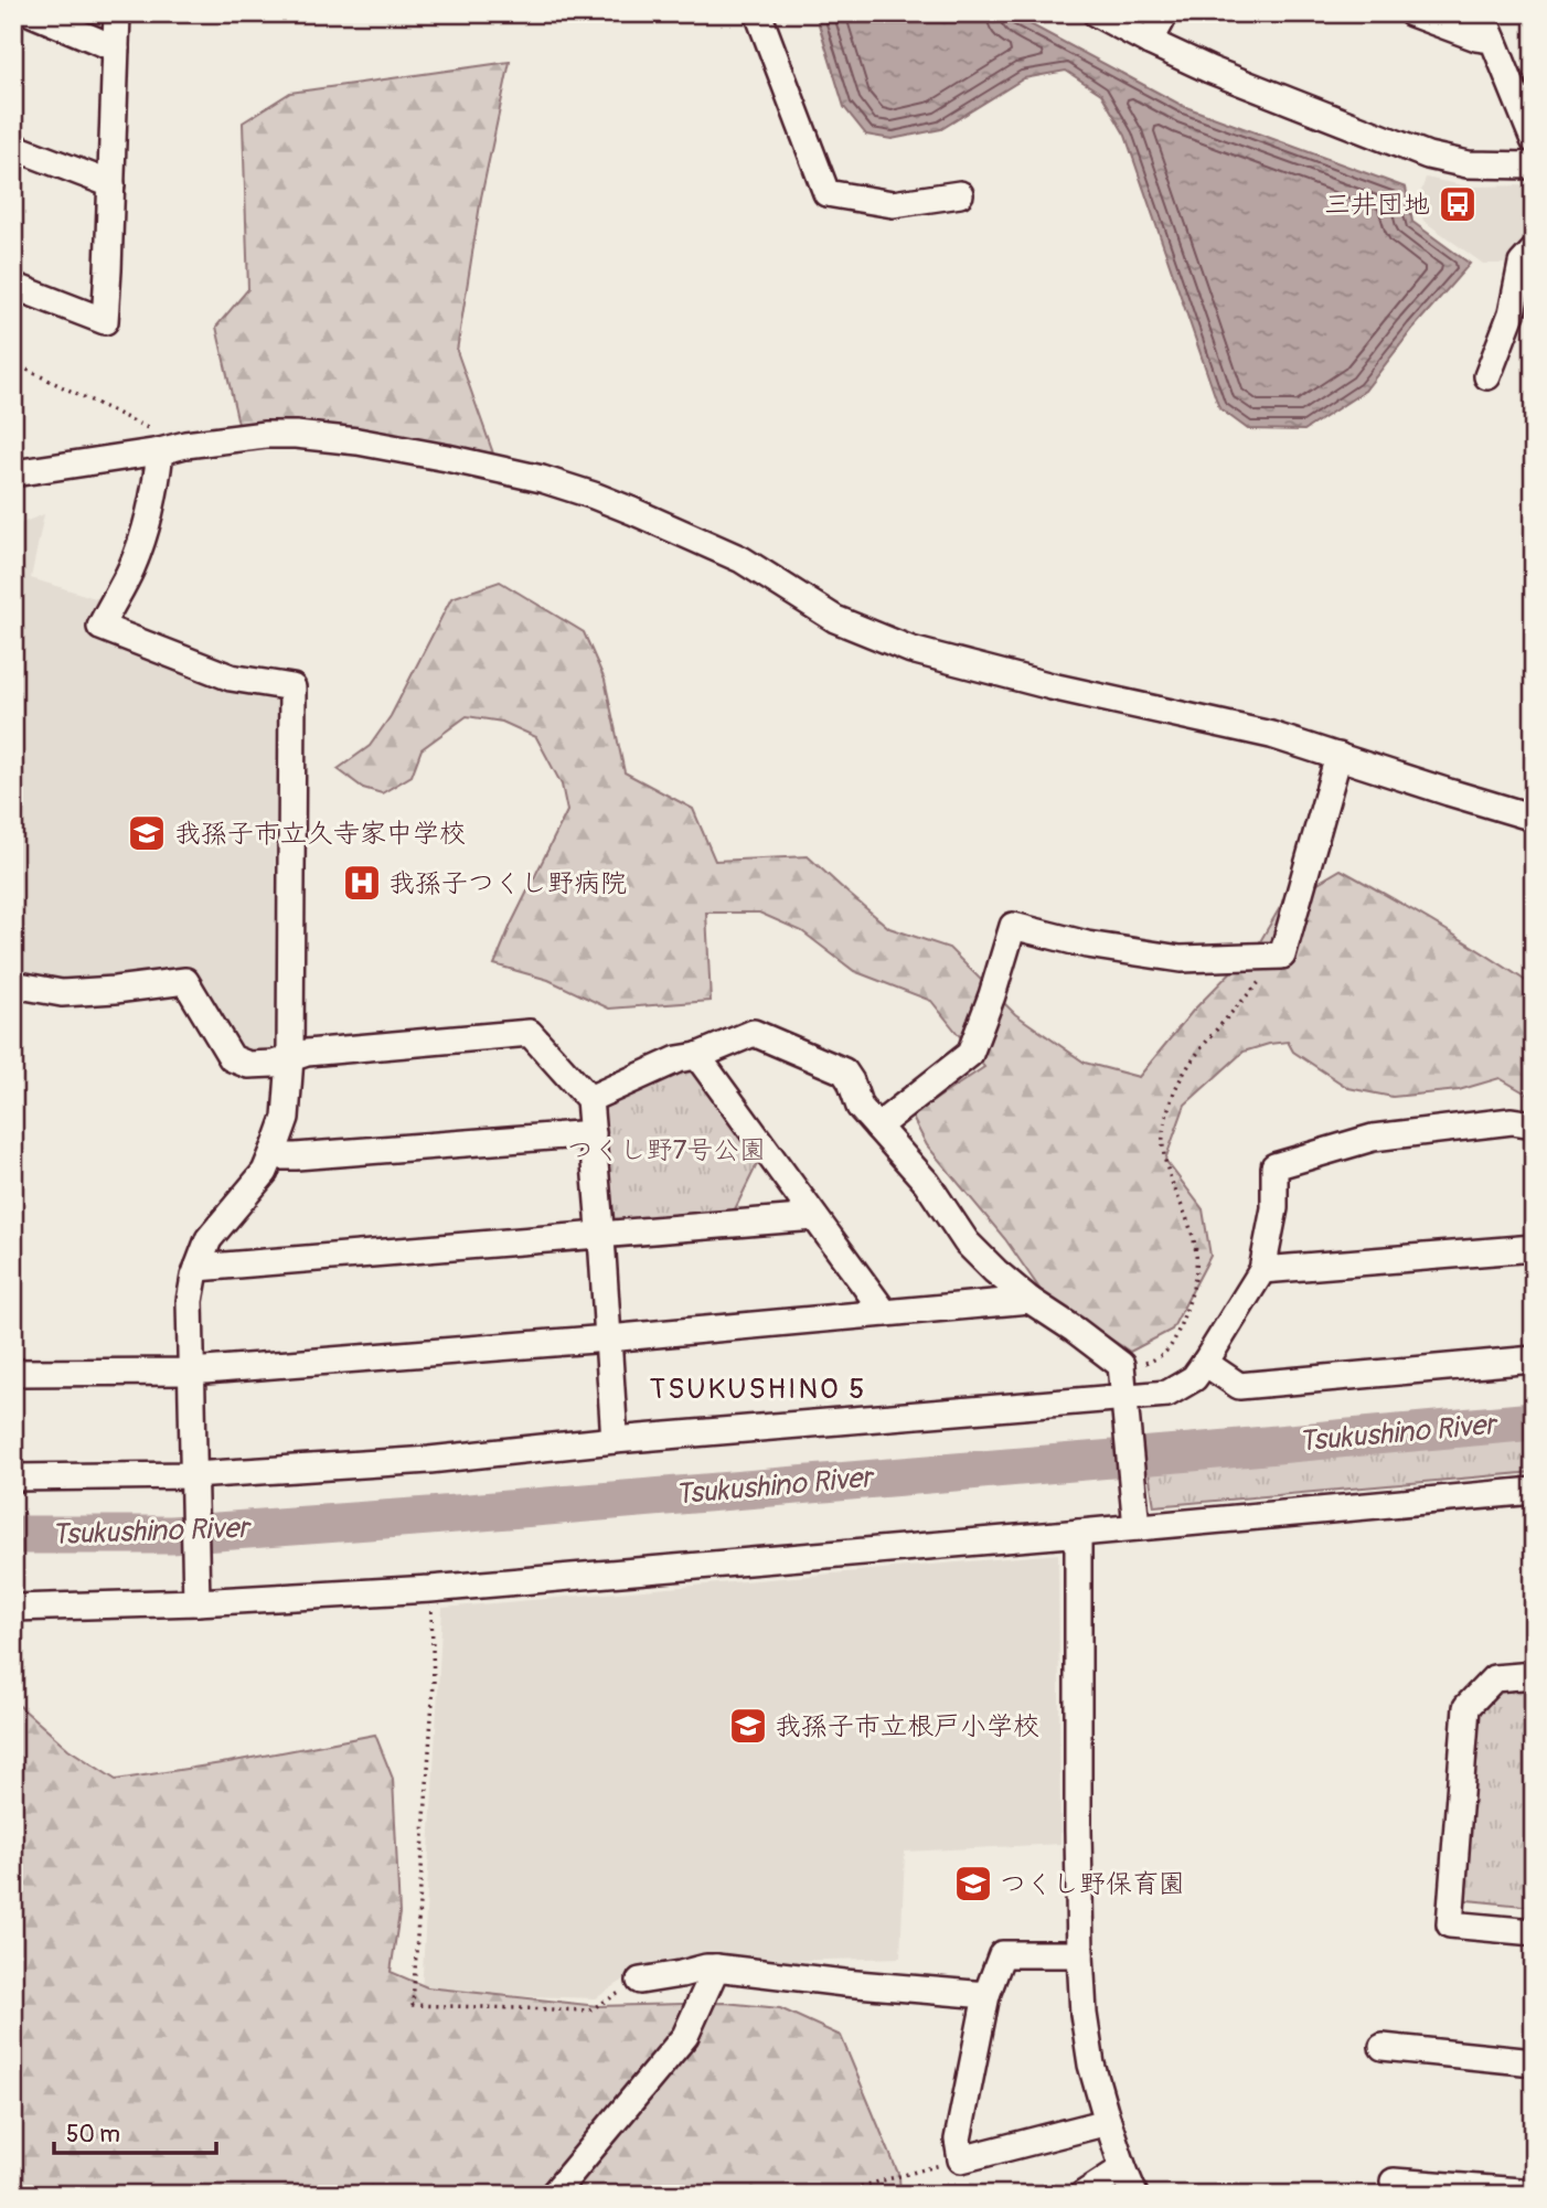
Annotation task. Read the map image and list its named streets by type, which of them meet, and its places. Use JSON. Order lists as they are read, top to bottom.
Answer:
{
  "districts": ["TSUKUSHINO 5"],
  "water": ["Tsukushino River"],
  "parks": ["つくし野7号公園"],
  "places": {
    "bus stop": ["三井団地"],
    "school or university": ["我孫子市立久寺家中学校", "我孫子市立根戸小学校", "つくし野保育園"],
    "hospital": ["我孫子つくし野病院"]
  },
  "scale_bar": "50 m"
}
